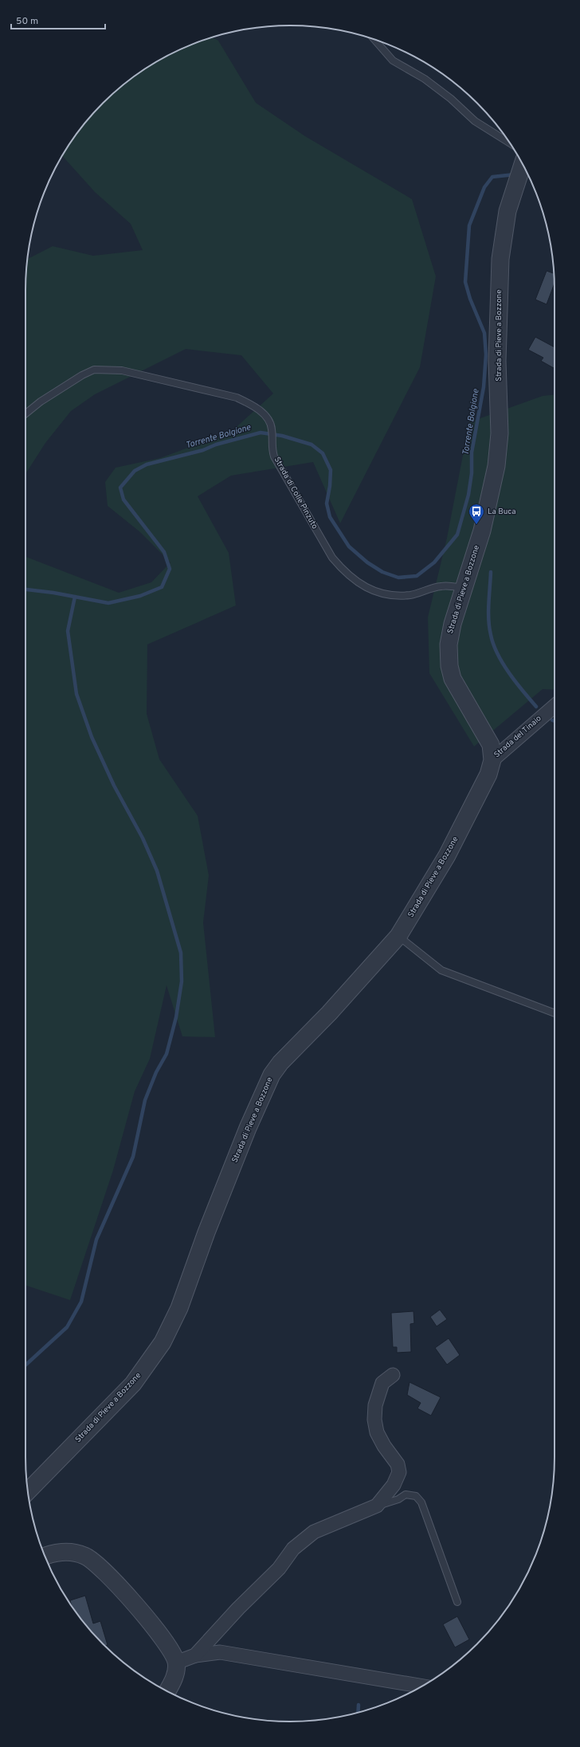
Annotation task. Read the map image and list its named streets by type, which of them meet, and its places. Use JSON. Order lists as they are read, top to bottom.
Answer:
{
  "streets": {
    "street": ["Strada di Pieve a Bozzone", "Strada del Tinaio"],
    "lane": ["Strada di Colle Pinzuto"]
  },
  "crossings": [
    ["Strada di Pieve a Bozzone", "Strada di Colle Pinzuto"],
    ["Strada di Pieve a Bozzone", "Strada del Tinaio"]
  ],
  "water": ["Torrente Bolgione"],
  "places": {
    "bus stop": ["La Buca"]
  },
  "scale_bar": "50 m"
}
